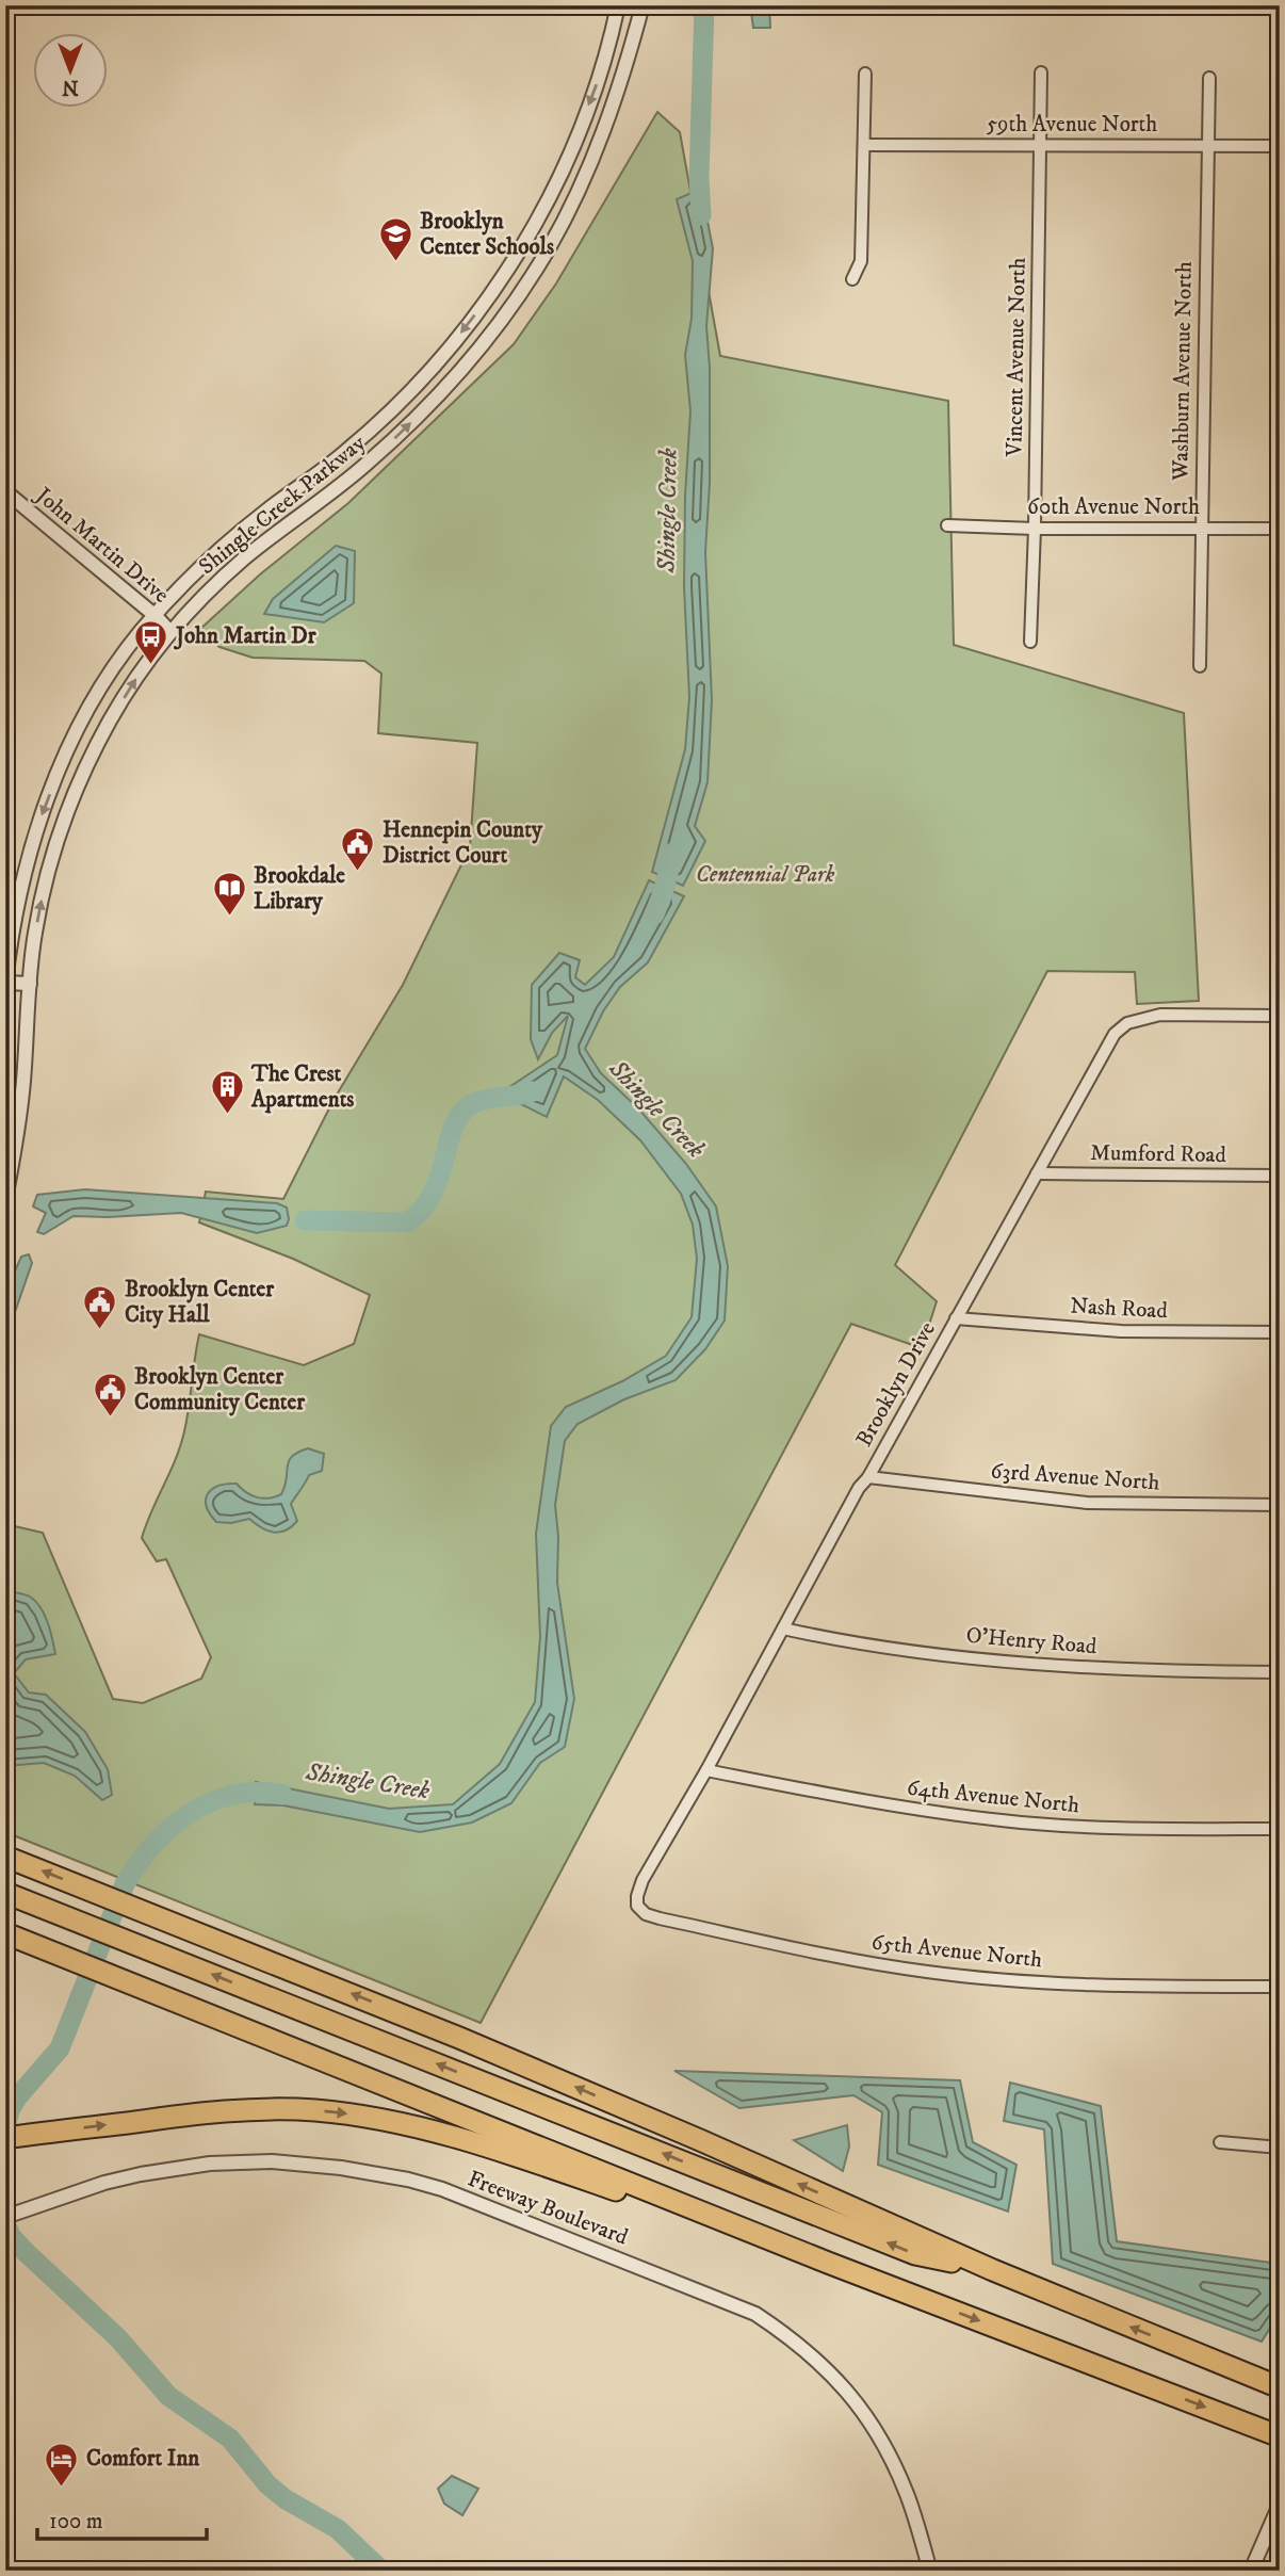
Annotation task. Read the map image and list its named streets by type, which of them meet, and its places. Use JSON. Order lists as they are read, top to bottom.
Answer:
{
  "streets": {
    "street": [
      "59th Avenue North",
      "Vincent Avenue North",
      "Washburn Avenue North",
      "Shingle Creek Parkway",
      "60th Avenue North",
      "John Martin Drive",
      "Mumford Road",
      "Nash Road",
      "Brooklyn Drive",
      "63rd Avenue North",
      "O'Henry Road",
      "64th Avenue North",
      "65th Avenue North",
      "Freeway Boulevard"
    ]
  },
  "crossings": [
    ["59th Avenue North", "Vincent Avenue North"],
    ["59th Avenue North", "Washburn Avenue North"],
    ["Vincent Avenue North", "60th Avenue North"],
    ["Washburn Avenue North", "60th Avenue North"],
    ["Shingle Creek Parkway", "John Martin Drive"],
    ["Mumford Road", "Brooklyn Drive"],
    ["Nash Road", "Brooklyn Drive"],
    ["Brooklyn Drive", "63rd Avenue North"],
    ["Brooklyn Drive", "O'Henry Road"],
    ["Brooklyn Drive", "64th Avenue North"],
    ["Brooklyn Drive", "65th Avenue North"]
  ],
  "water": ["Shingle Creek"],
  "parks": ["Centennial Park"],
  "places": {
    "school or university": ["Brooklyn Center Schools"],
    "bus stop": ["John Martin Dr"],
    "public building": ["Hennepin County District Court", "Brooklyn Center City Hall", "Brooklyn Center Community Center"],
    "library": ["Brookdale Library"],
    "building": ["The Crest Apartments"],
    "hotel": ["Comfort Inn"]
  },
  "scale_bar": "100 m",
  "north": "bottom"
}
